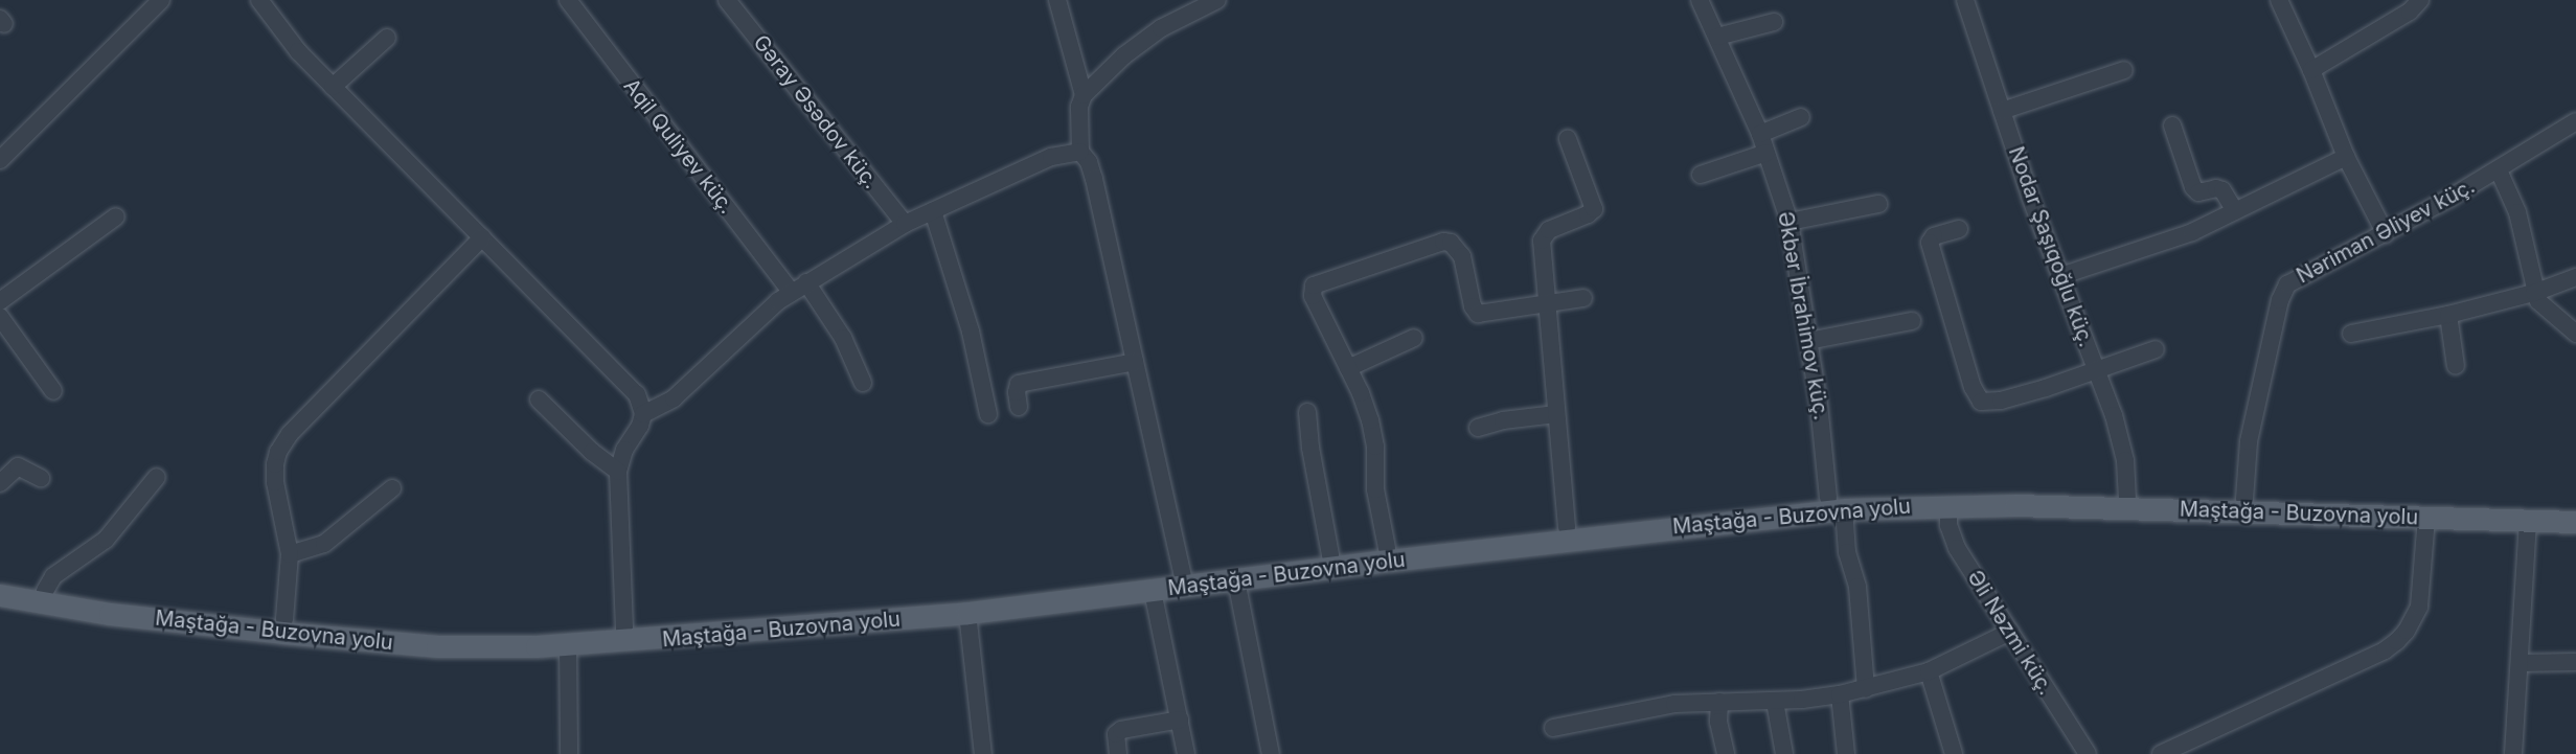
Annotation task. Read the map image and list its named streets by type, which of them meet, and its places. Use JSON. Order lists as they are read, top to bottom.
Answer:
{
  "streets": {
    "main road": ["Maştağa - Buzovna yolu"],
    "street": [
      "Gəray Əsədov küç.",
      "Aqil Quliyev küç.",
      "Nəriman Əliyev küç.",
      "Nodar Şaşıqoğlu küç.",
      "Əkbər İbrahimov küç.",
      "Əli Nəzmi küç."
    ]
  },
  "crossings": [
    ["Əkbər İbrahimov küç.", "Maştağa - Buzovna yolu"],
    ["Maştağa - Buzovna yolu", "Əli Nəzmi küç."]
  ]
}
